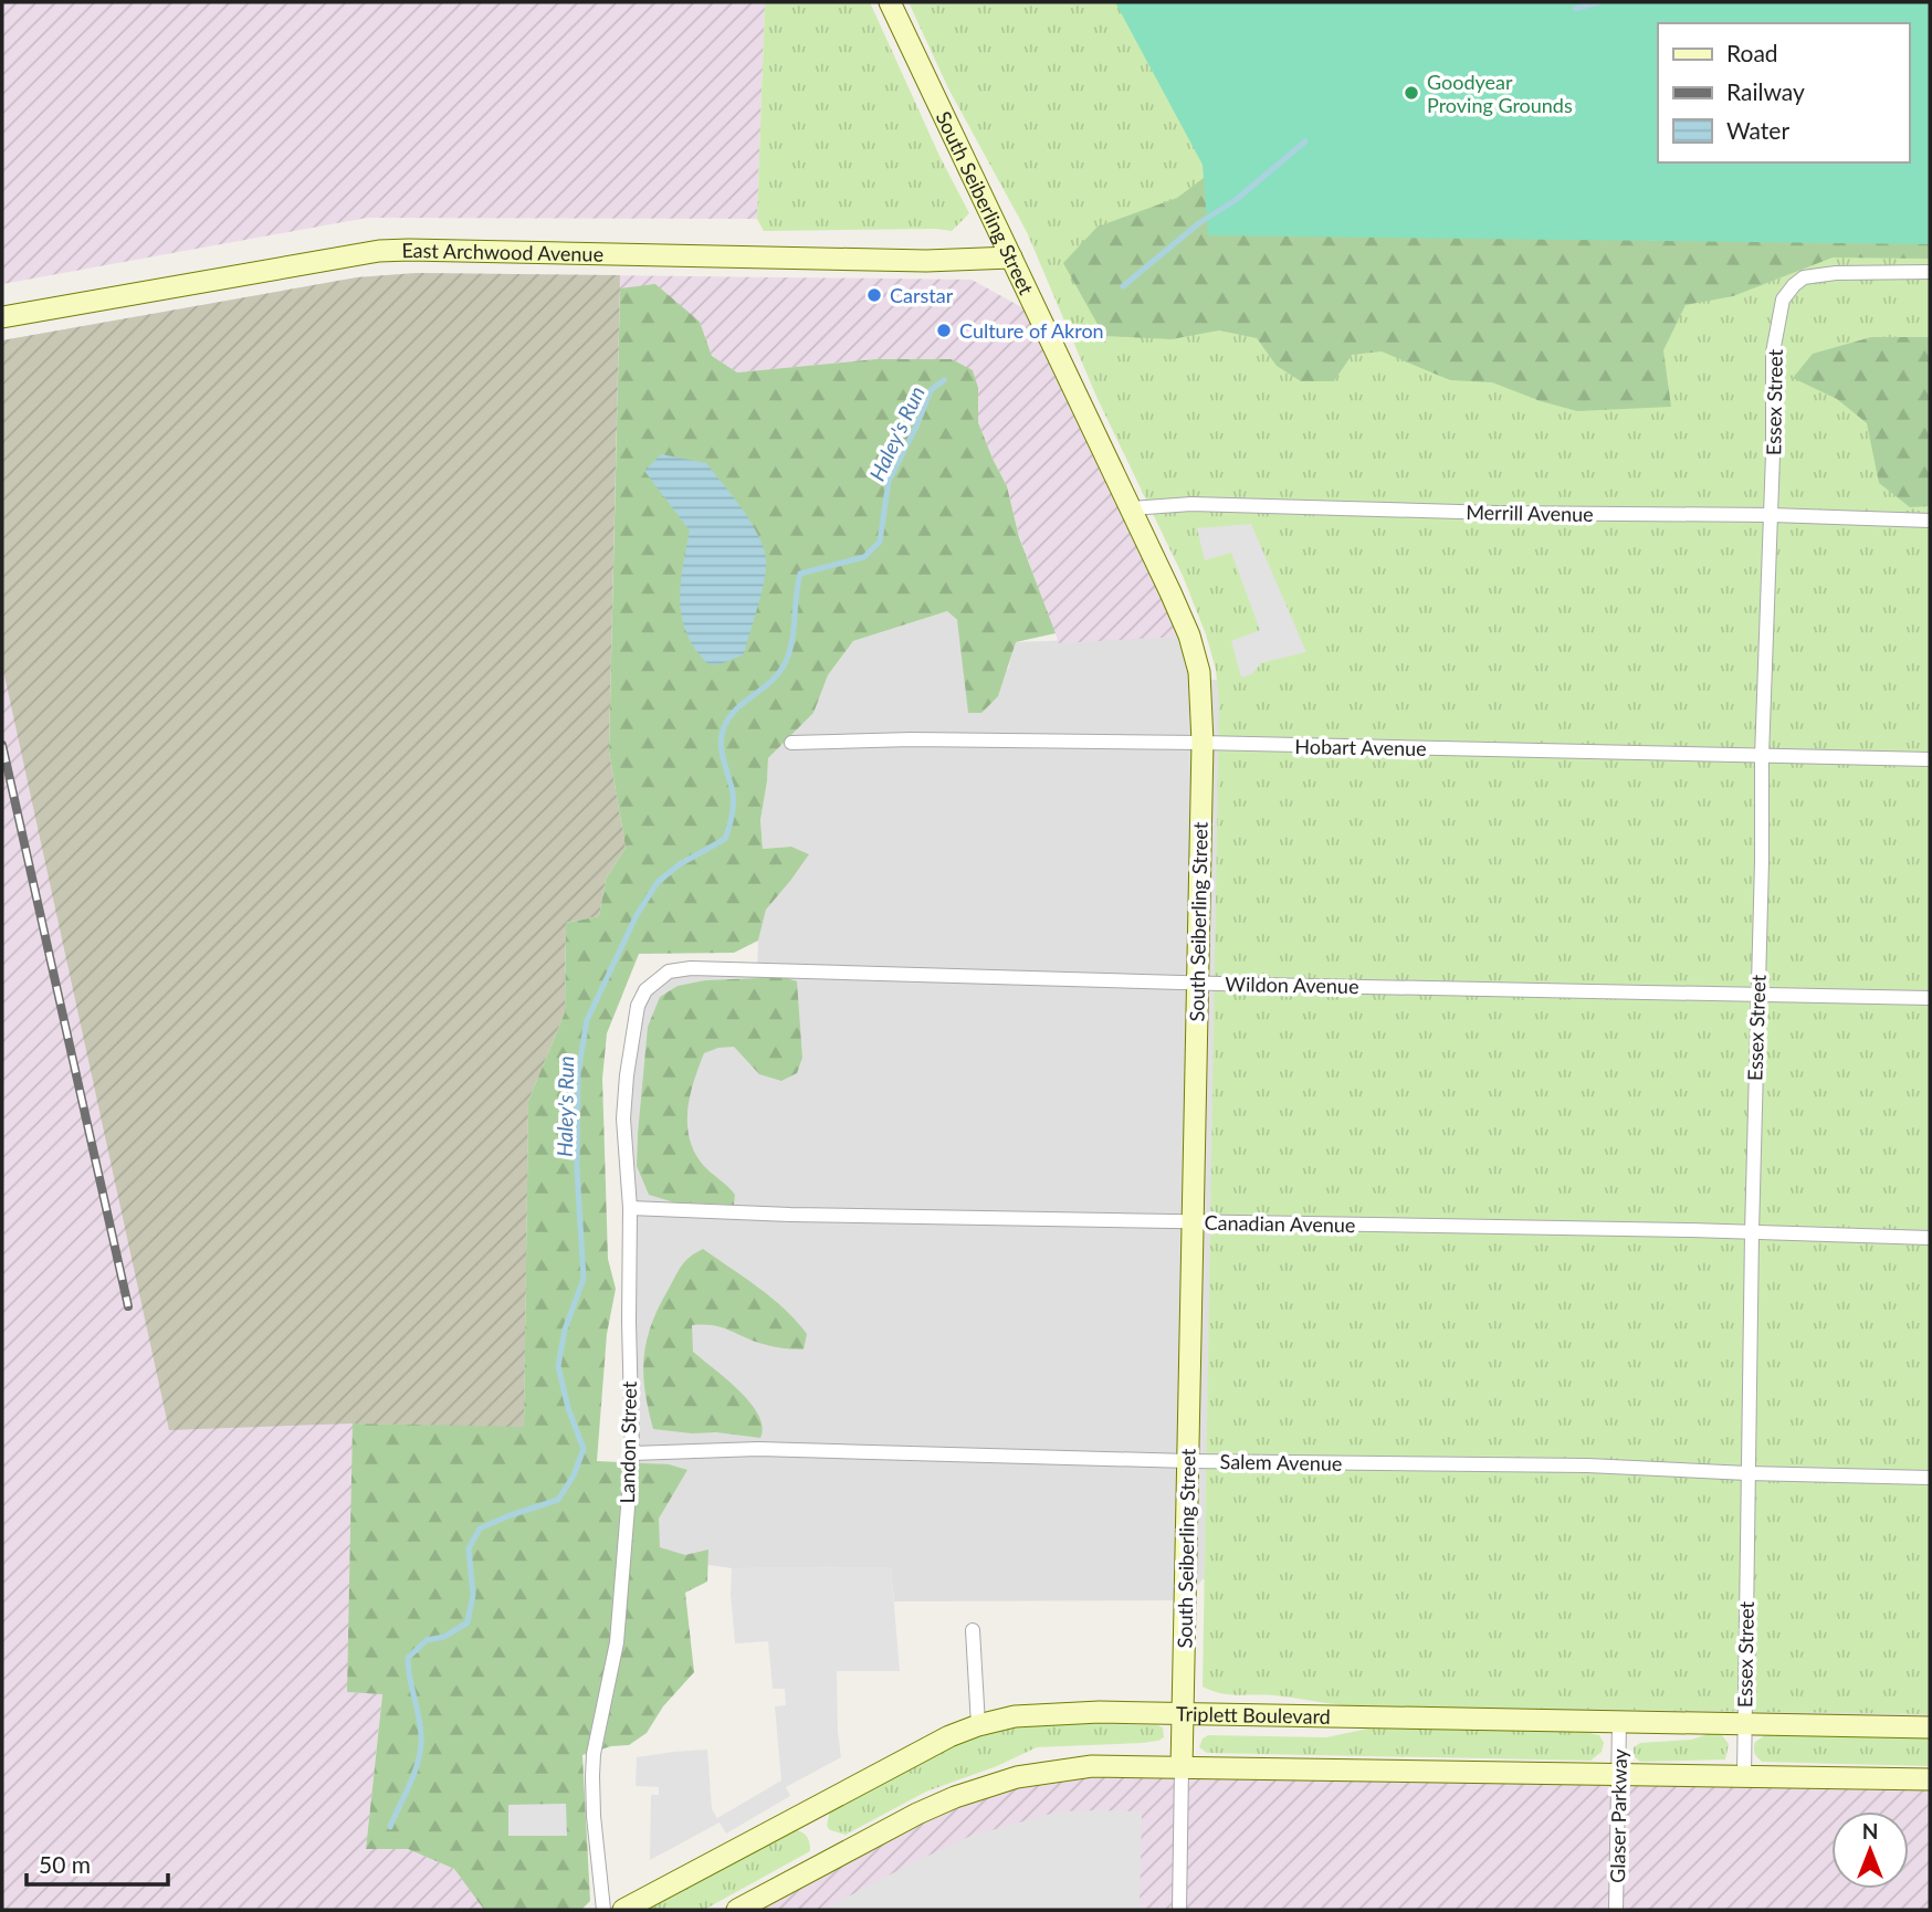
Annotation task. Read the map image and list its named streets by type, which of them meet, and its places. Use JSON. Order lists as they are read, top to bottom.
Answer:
{
  "streets": {
    "main road": ["South Seiberling Street", "East Archwood Avenue", "Triplett Boulevard"],
    "street": [
      "Essex Street",
      "Merrill Avenue",
      "Hobart Avenue",
      "Wildon Avenue",
      "Canadian Avenue",
      "Landon Street",
      "Salem Avenue",
      "Glaser Parkway"
    ]
  },
  "crossings": [
    ["South Seiberling Street", "East Archwood Avenue"],
    ["South Seiberling Street", "Merrill Avenue"],
    ["South Seiberling Street", "Hobart Avenue"],
    ["South Seiberling Street", "Wildon Avenue"],
    ["South Seiberling Street", "Canadian Avenue"],
    ["South Seiberling Street", "Salem Avenue"],
    ["South Seiberling Street", "Triplett Boulevard"],
    ["Essex Street", "Merrill Avenue"],
    ["Essex Street", "Hobart Avenue"],
    ["Essex Street", "Wildon Avenue"],
    ["Essex Street", "Canadian Avenue"],
    ["Essex Street", "Salem Avenue"],
    ["Essex Street", "Triplett Boulevard"],
    ["Wildon Avenue", "Landon Street"],
    ["Canadian Avenue", "Landon Street"],
    ["Landon Street", "Salem Avenue"],
    ["Triplett Boulevard", "Glaser Parkway"]
  ],
  "water": ["Haley's Run"],
  "places": ["Goodyear Proving Grounds", "Carstar", "Culture of Akron"],
  "legend": ["Road", "Railway", "Water"],
  "scale_bar": "50 m",
  "north": "top"
}
